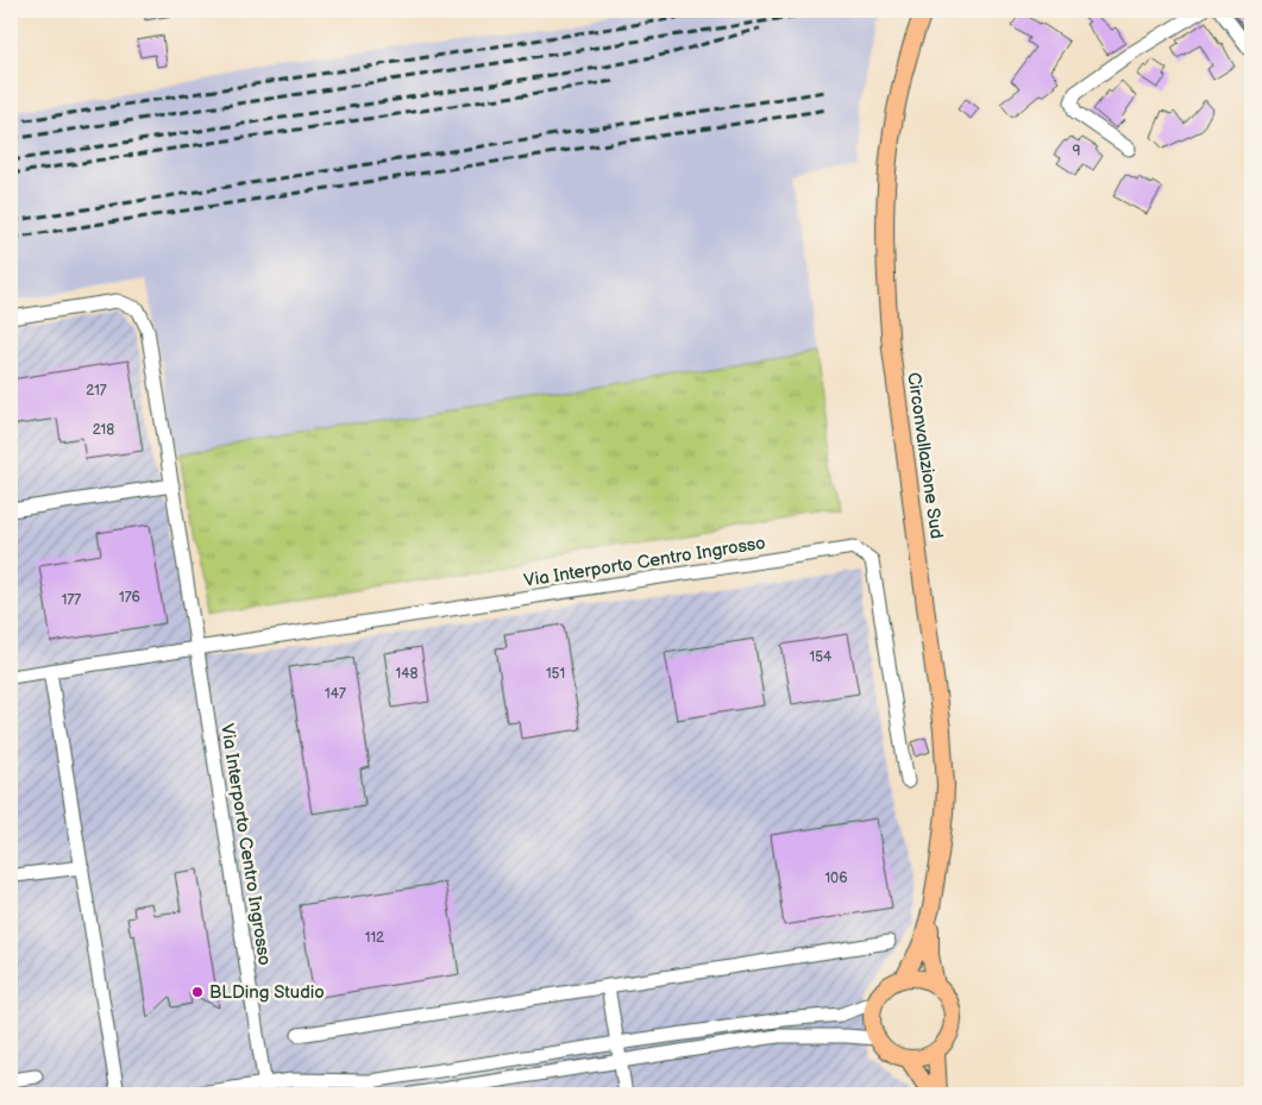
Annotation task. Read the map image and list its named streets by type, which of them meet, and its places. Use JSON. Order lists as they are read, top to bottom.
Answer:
{
  "streets": {
    "main road": ["Circonvallazione Sud"],
    "street": ["Via Interporto Centro Ingrosso"]
  },
  "places": ["BLDing Studio"],
  "house_numbers": [
    "9",
    "217",
    "218",
    "176",
    "177",
    "154",
    "148",
    "151",
    "147",
    "106",
    "112"
  ]
}
